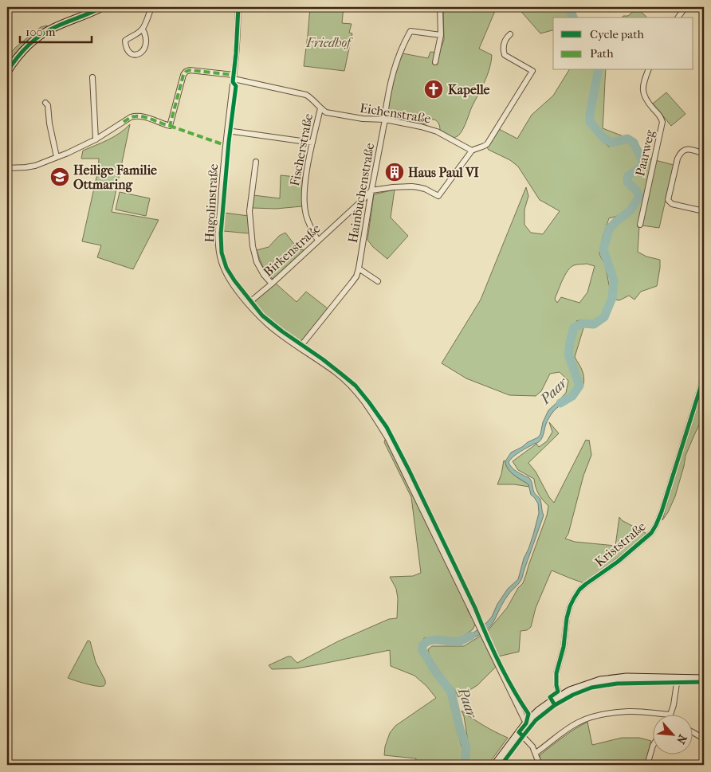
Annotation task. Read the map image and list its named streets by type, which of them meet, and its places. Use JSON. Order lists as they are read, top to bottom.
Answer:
{
  "streets": {
    "street": [
      "Eichenstraße",
      "Fischerstraße",
      "Paarweg",
      "Hainbuchenstraße",
      "Hugolinstraße",
      "Birkenstraße",
      "Kriststraße"
    ]
  },
  "crossings": [
    ["Eichenstraße", "Fischerstraße"],
    ["Eichenstraße", "Hainbuchenstraße"],
    ["Eichenstraße", "Hugolinstraße"],
    ["Fischerstraße", "Birkenstraße"],
    ["Hainbuchenstraße", "Hugolinstraße"],
    ["Hainbuchenstraße", "Birkenstraße"],
    ["Hugolinstraße", "Birkenstraße"]
  ],
  "water": ["Paar"],
  "parks": ["Friedhof"],
  "places": {
    "church": ["Kapelle"],
    "building": ["Haus Paul VI"],
    "school or university": ["Heilige Familie Ottmaring"]
  },
  "legend": ["Cycle path", "Path"],
  "scale_bar": "100 m",
  "north": "bottom right"
}
